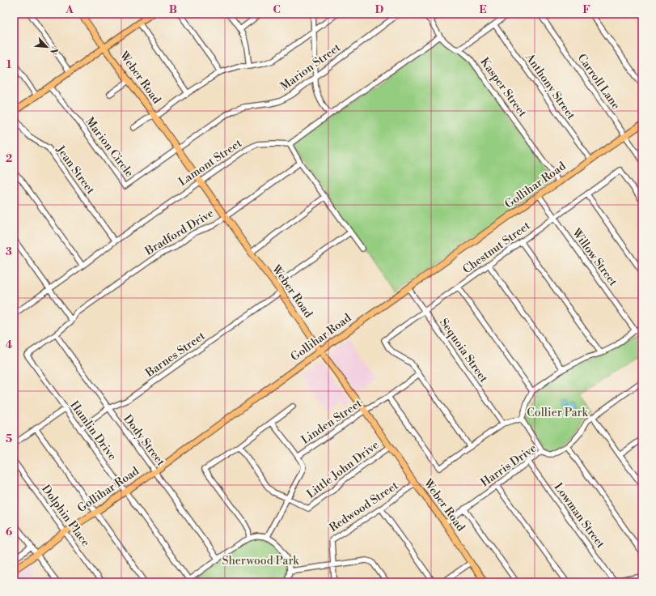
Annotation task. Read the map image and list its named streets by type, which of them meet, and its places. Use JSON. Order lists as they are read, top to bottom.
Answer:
{
  "streets": {
    "main road": ["Weber Road", "Gollihar Road"],
    "street": [
      "Marion Street",
      "Carroll Lane",
      "Anthony Street",
      "Kasper Street",
      "Marion Circle",
      "Lamont Street",
      "Jean Street",
      "Bradford Drive",
      "Chestnut Street",
      "Willow Street",
      "Sequoia Street",
      "Barnes Street",
      "Linden Street",
      "Hamlin Drive",
      "Dody Street",
      "Harris Drive",
      "Little John Drive",
      "Redwood Street",
      "Dolphin Place",
      "Lowman Street"
    ]
  },
  "crossings": [
    ["Marion Street", "Weber Road"],
    ["Marion Street", "Marion Circle"],
    ["Weber Road", "Marion Circle"],
    ["Weber Road", "Lamont Street"],
    ["Weber Road", "Gollihar Road"],
    ["Weber Road", "Bradford Drive"],
    ["Weber Road", "Barnes Street"],
    ["Weber Road", "Linden Street"],
    ["Weber Road", "Harris Drive"],
    ["Weber Road", "Little John Drive"],
    ["Weber Road", "Redwood Street"],
    ["Carroll Lane", "Gollihar Road"],
    ["Anthony Street", "Gollihar Road"],
    ["Kasper Street", "Gollihar Road"],
    ["Lamont Street", "Jean Street"],
    ["Gollihar Road", "Willow Street"],
    ["Gollihar Road", "Sequoia Street"],
    ["Gollihar Road", "Hamlin Drive"],
    ["Gollihar Road", "Dody Street"],
    ["Gollihar Road", "Dolphin Place"],
    ["Bradford Drive", "Hamlin Drive"],
    ["Bradford Drive", "Dody Street"],
    ["Chestnut Street", "Willow Street"],
    ["Chestnut Street", "Sequoia Street"],
    ["Chestnut Street", "Linden Street"],
    ["Barnes Street", "Hamlin Drive"],
    ["Barnes Street", "Dody Street"],
    ["Linden Street", "Little John Drive"],
    ["Harris Drive", "Lowman Street"]
  ],
  "parks": ["Collier Park", "Sherwood Park"],
  "north": "bottom right",
  "grid": {
    "columns": [
      "A",
      "B",
      "C",
      "D",
      "E",
      "F"
    ],
    "rows": [
      "1",
      "2",
      "3",
      "4",
      "5",
      "6"
    ]
  }
}
